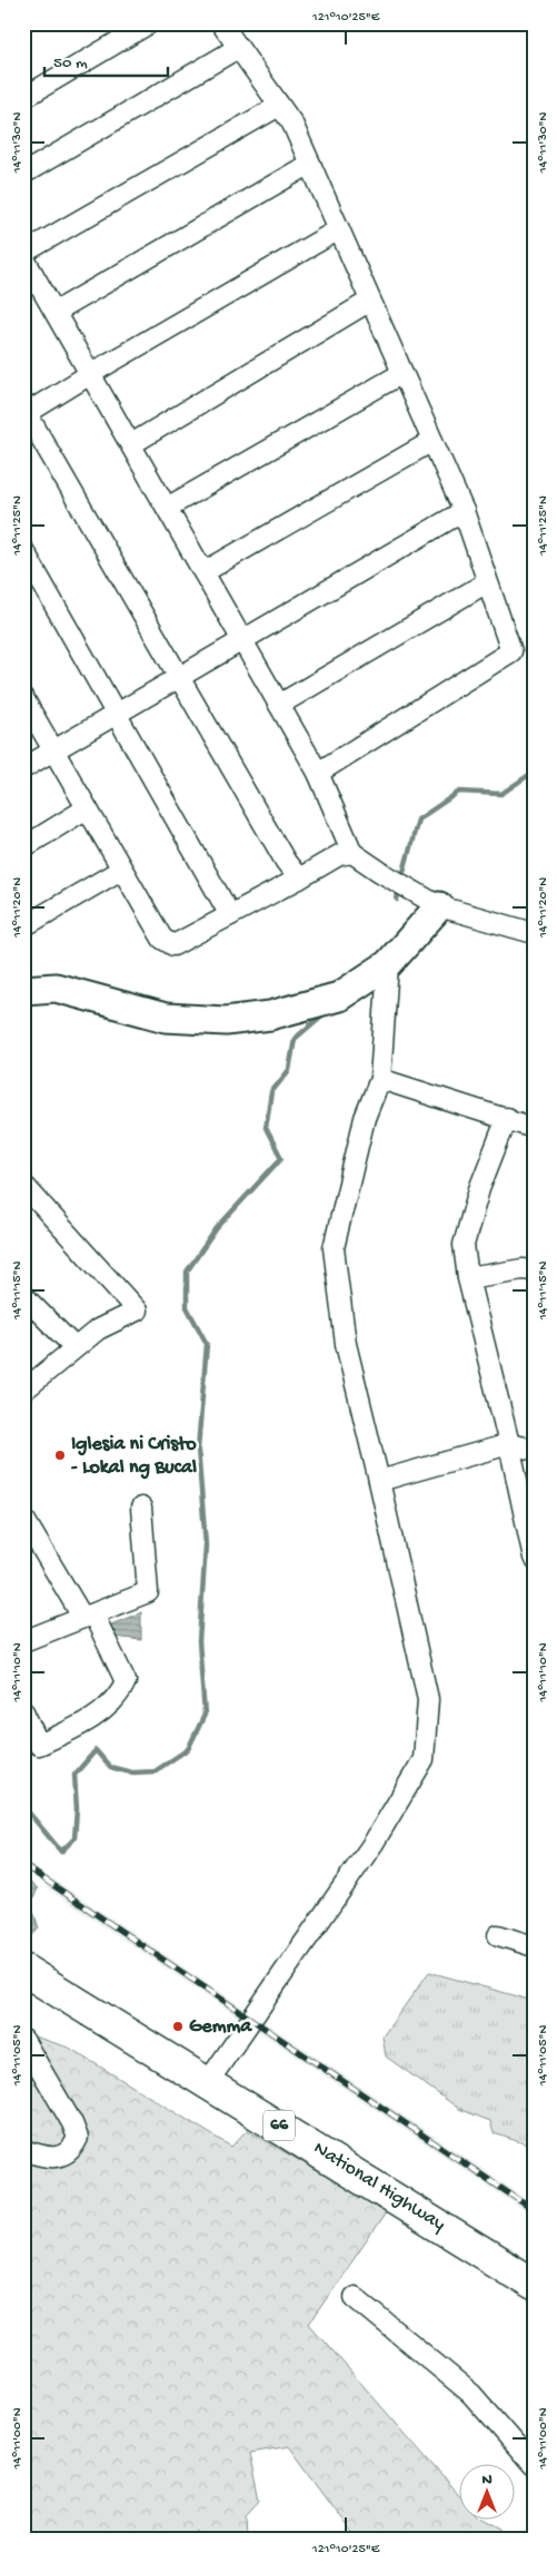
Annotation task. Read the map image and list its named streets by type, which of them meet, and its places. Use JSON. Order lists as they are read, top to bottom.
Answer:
{
  "streets": {
    "main road": ["66", "National Highway"]
  },
  "places": ["Iglesia ni Cristo - Lokal ng Bucal", "Gemma"],
  "scale_bar": "50 m",
  "north": "top",
  "coordinates": [
    "121°10'25\"E",
    "14°11'30\"N",
    "14°11'25\"N",
    "14°11'20\"N",
    "14°11'15\"N",
    "14°11'10\"N",
    "14°11'05\"N",
    "14°11'00\"N"
  ]
}
